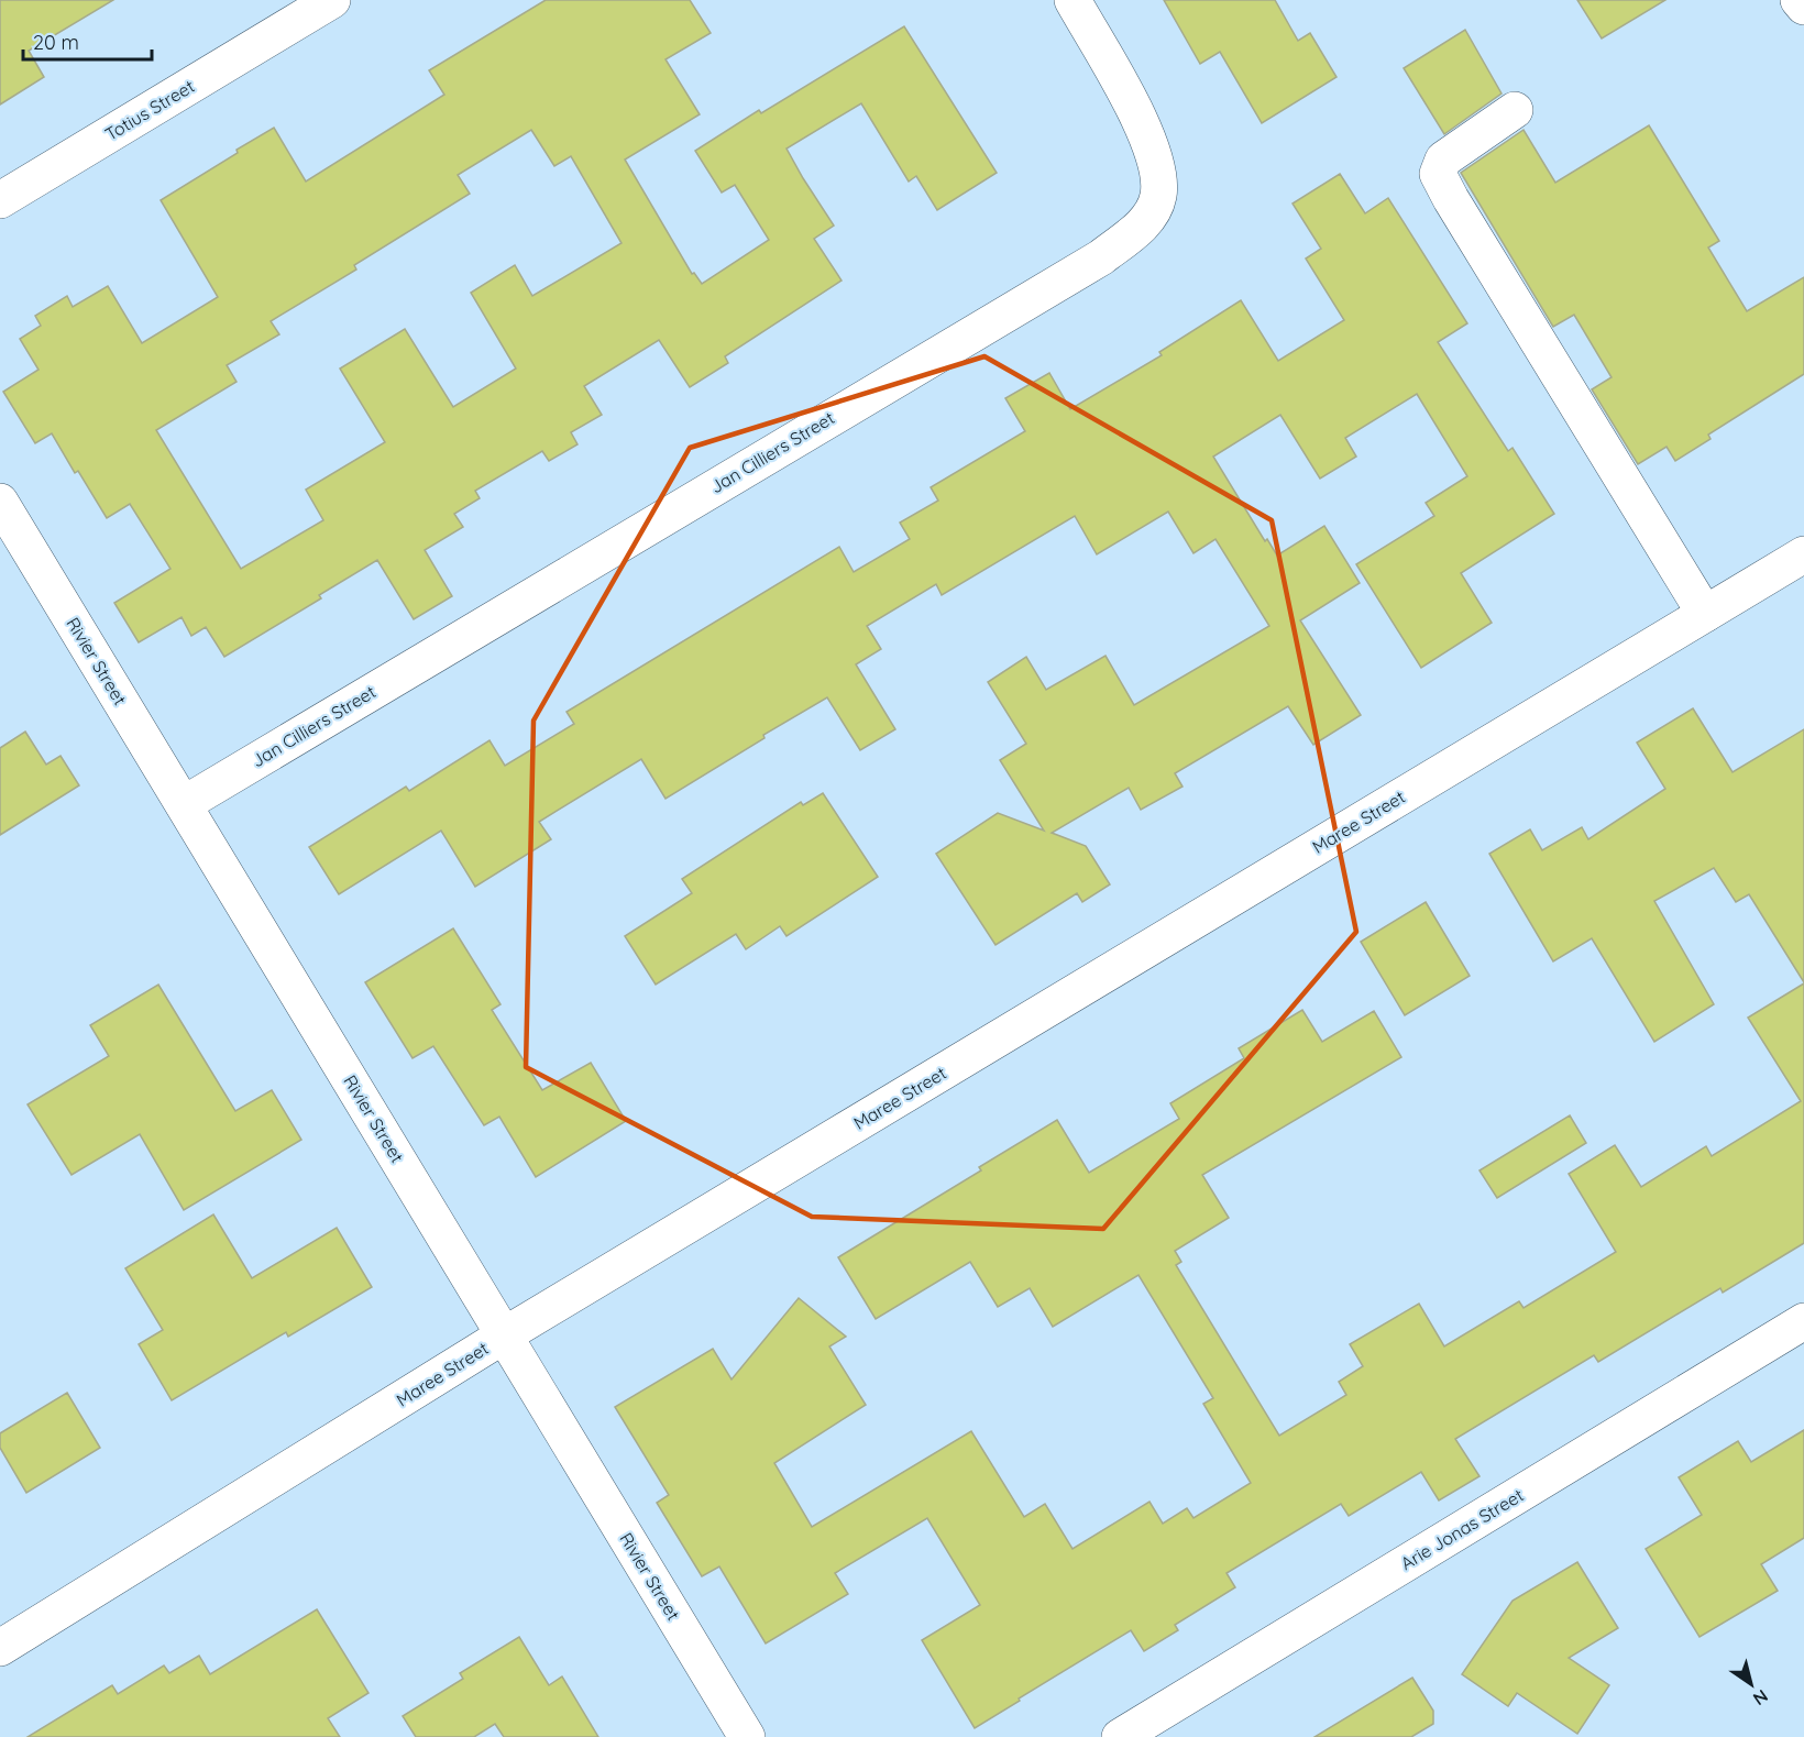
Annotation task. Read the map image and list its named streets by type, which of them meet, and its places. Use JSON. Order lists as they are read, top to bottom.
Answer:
{
  "streets": {
    "street": [
      "Totius Street",
      "Jan Cilliers Street",
      "Rivier Street",
      "Maree Street",
      "Arie Jonas Street"
    ]
  },
  "crossings": [
    ["Jan Cilliers Street", "Rivier Street"],
    ["Rivier Street", "Maree Street"]
  ],
  "scale_bar": "20 m",
  "north": "bottom right"
}
